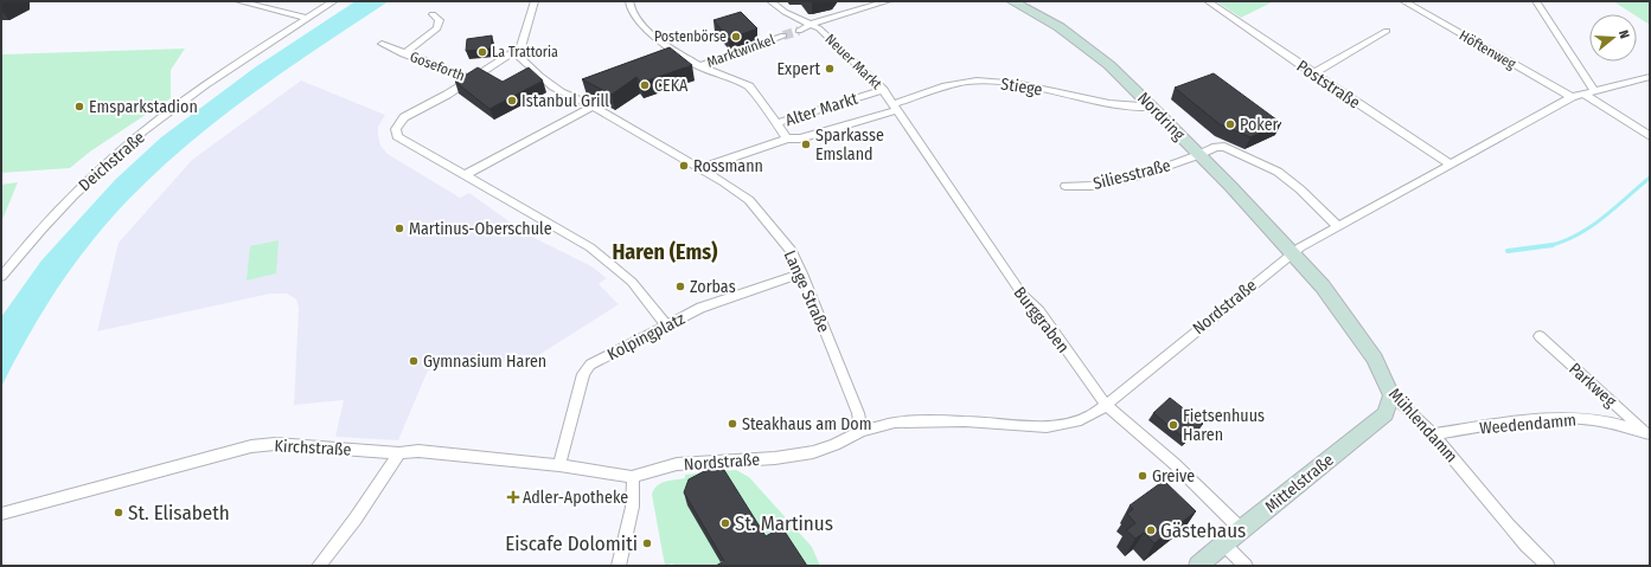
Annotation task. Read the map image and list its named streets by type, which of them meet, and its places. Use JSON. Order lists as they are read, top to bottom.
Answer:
{
  "streets": {
    "street": [
      "Höftenweg",
      "Marktwinkel",
      "Neuer Markt",
      "Goseforth",
      "Poststraße",
      "Stiege",
      "Alter Markt",
      "Nordring",
      "Deichstraße",
      "Siliesstraße",
      "Lange Straße",
      "Nordstraße",
      "Burggraben",
      "Kolpingplatz",
      "Parkweg",
      "Weedendamm",
      "Mühlendamm",
      "Kirchstraße",
      "Mittelstraße"
    ]
  },
  "crossings": [
    ["Höftenweg", "Nordstraße"],
    ["Marktwinkel", "Alter Markt"],
    ["Neuer Markt", "Stiege"],
    ["Neuer Markt", "Alter Markt"],
    ["Neuer Markt", "Burggraben"],
    ["Poststraße", "Nordstraße"],
    ["Stiege", "Alter Markt"],
    ["Stiege", "Nordring"],
    ["Stiege", "Burggraben"],
    ["Alter Markt", "Lange Straße"],
    ["Alter Markt", "Burggraben"],
    ["Nordring", "Siliesstraße"],
    ["Nordring", "Nordstraße"],
    ["Nordring", "Mühlendamm"],
    ["Lange Straße", "Nordstraße"],
    ["Lange Straße", "Kolpingplatz"],
    ["Nordstraße", "Burggraben"],
    ["Nordstraße", "Mühlendamm"],
    ["Nordstraße", "Kirchstraße"],
    ["Burggraben", "Mittelstraße"],
    ["Kolpingplatz", "Kirchstraße"],
    ["Parkweg", "Weedendamm"],
    ["Weedendamm", "Mühlendamm"],
    ["Mühlendamm", "Mittelstraße"]
  ],
  "districts": ["Haren (Ems)"],
  "places": {
    "other": [
      "Postenbörse",
      "La Trattoria",
      "Expert",
      "CEKA",
      "Istanbul Grill",
      "Emsparkstadion",
      "Poker",
      "Sparkasse Emsland",
      "Rossmann",
      "Martinus-Oberschule",
      "Zorbas",
      "Gymnasium Haren",
      "Steakhaus am Dom",
      "Fietsenhuus Haren",
      "Greive",
      "St. Elisabeth",
      "St. Martinus",
      "Gästehaus",
      "Eiscafe Dolomiti"
    ],
    "health": ["Adler-Apotheke"]
  },
  "north": "right"
}
